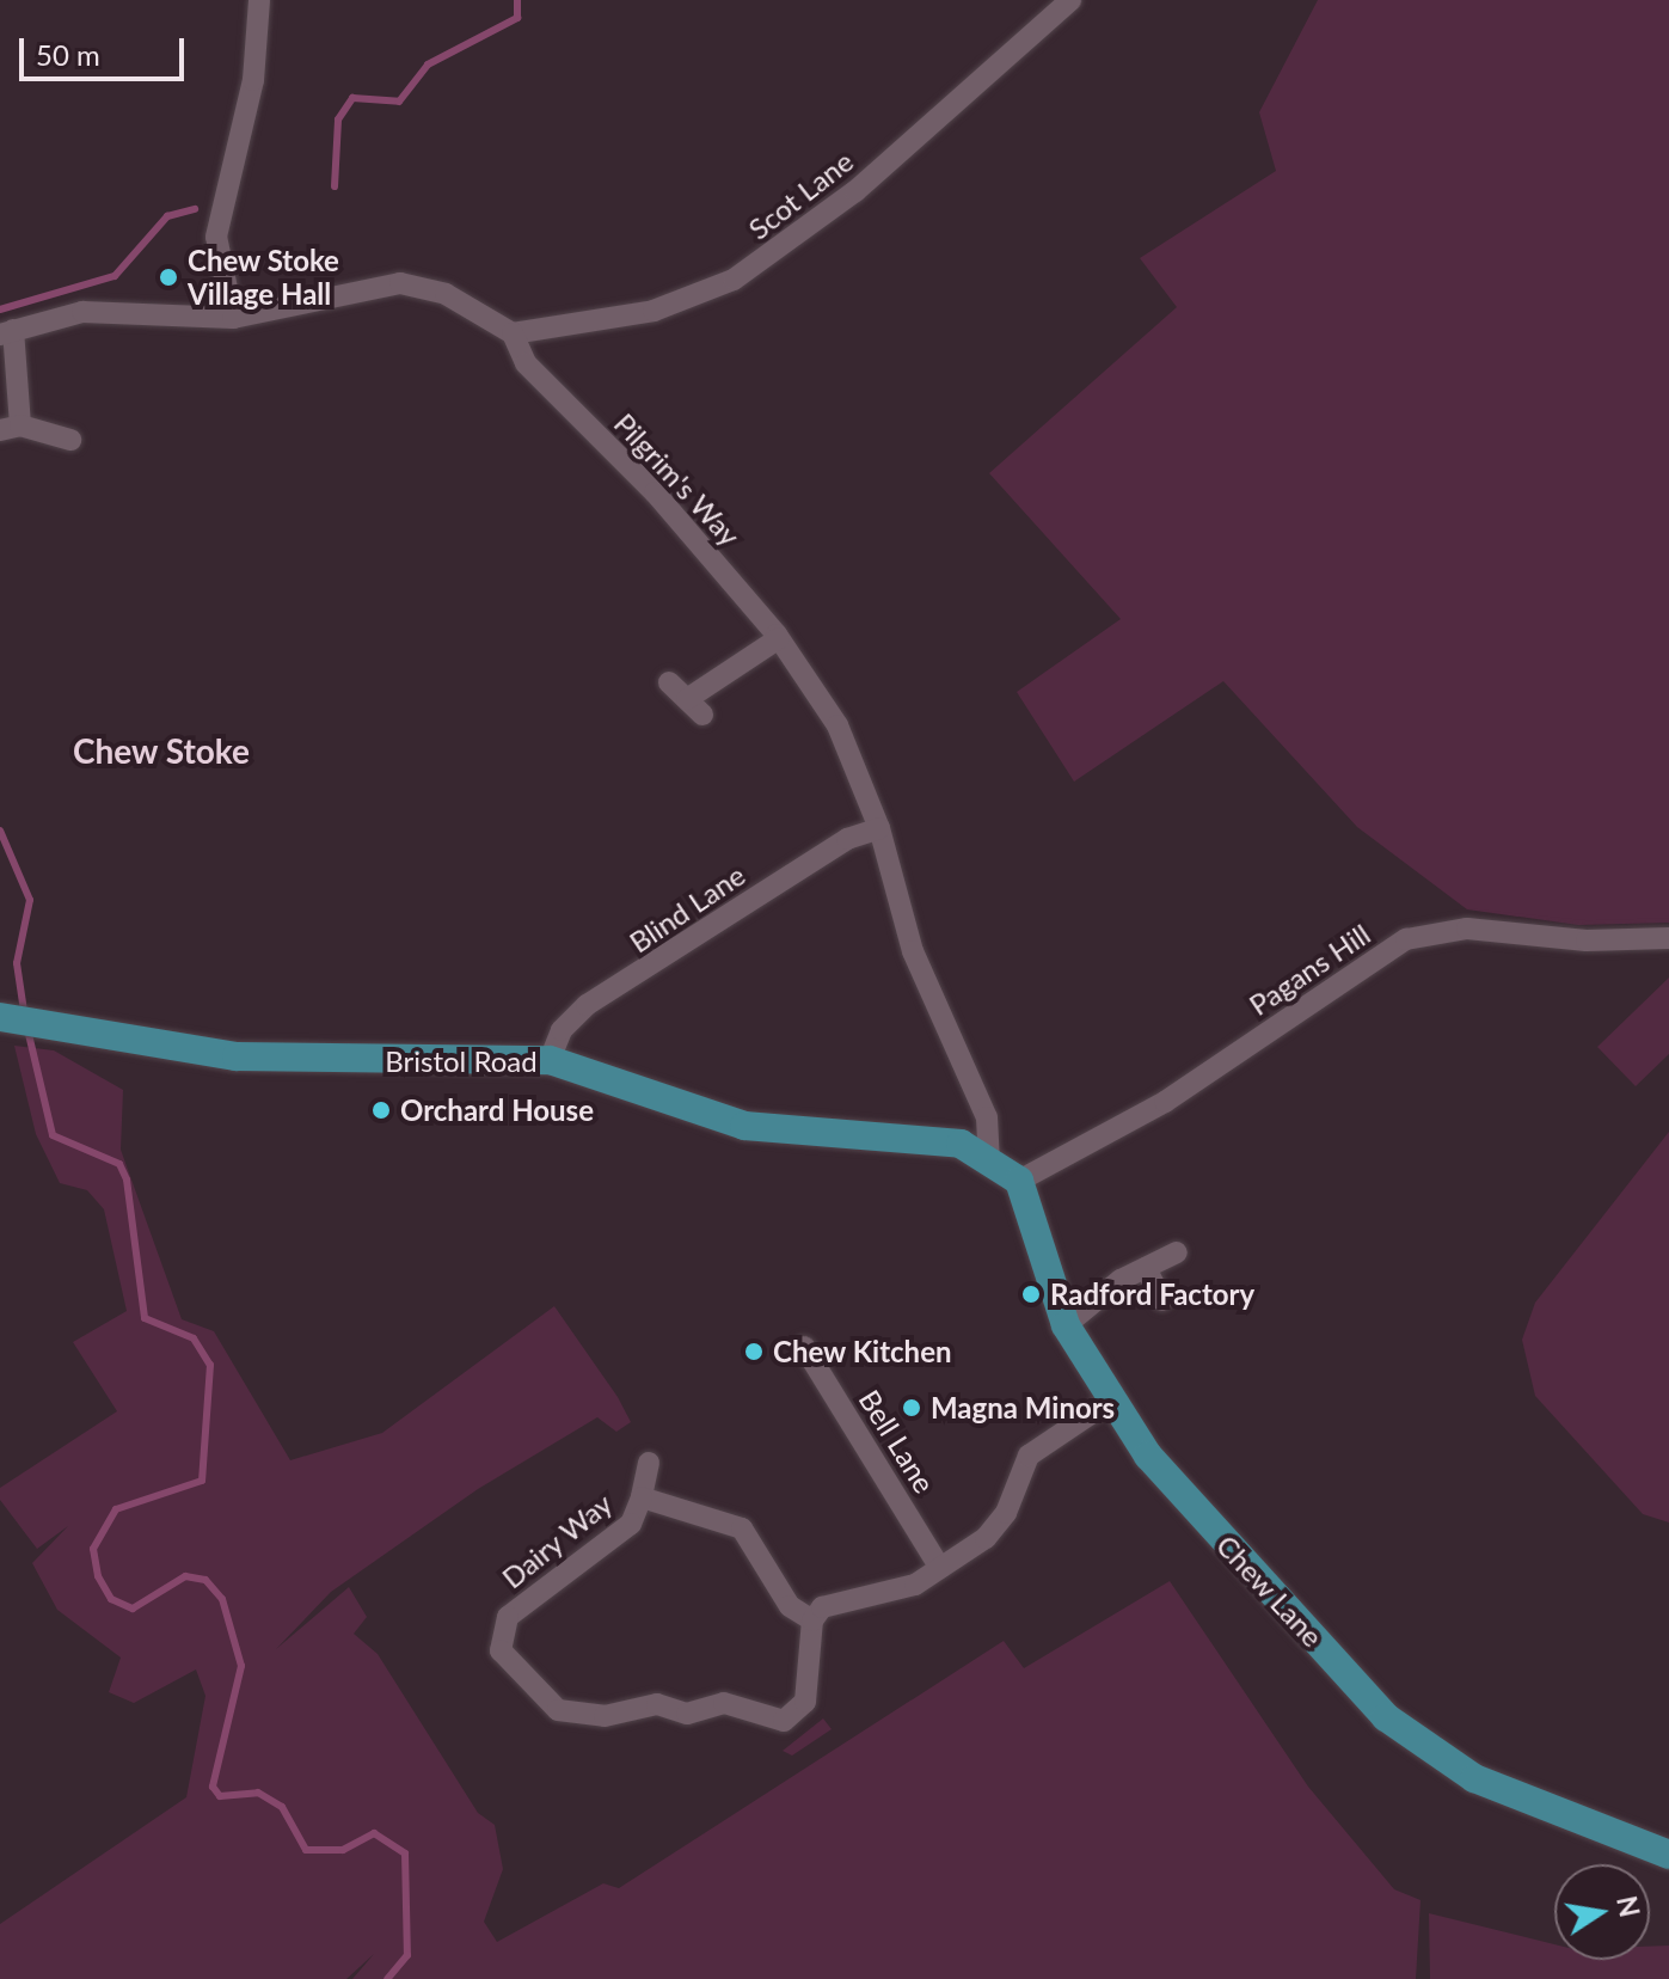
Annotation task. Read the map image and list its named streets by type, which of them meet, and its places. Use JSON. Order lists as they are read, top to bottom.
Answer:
{
  "streets": {
    "main road": ["Bristol Road", "Chew Lane"],
    "street": [
      "Scot Lane",
      "Pilgrim's Way",
      "Blind Lane",
      "Pagans Hill",
      "Bell Lane",
      "Dairy Way"
    ]
  },
  "crossings": [
    ["Scot Lane", "Pilgrim's Way"],
    ["Pilgrim's Way", "Blind Lane"],
    ["Pilgrim's Way", "Bristol Road"],
    ["Blind Lane", "Bristol Road"],
    ["Pagans Hill", "Bristol Road"],
    ["Pagans Hill", "Chew Lane"],
    ["Bristol Road", "Chew Lane"]
  ],
  "districts": ["Chew Stoke"],
  "places": [
    "Chew Stoke Village Hall",
    "Orchard House",
    "Radford Factory",
    "Chew Kitchen",
    "Magna Minors"
  ],
  "scale_bar": "50 m",
  "north": "right"
}
